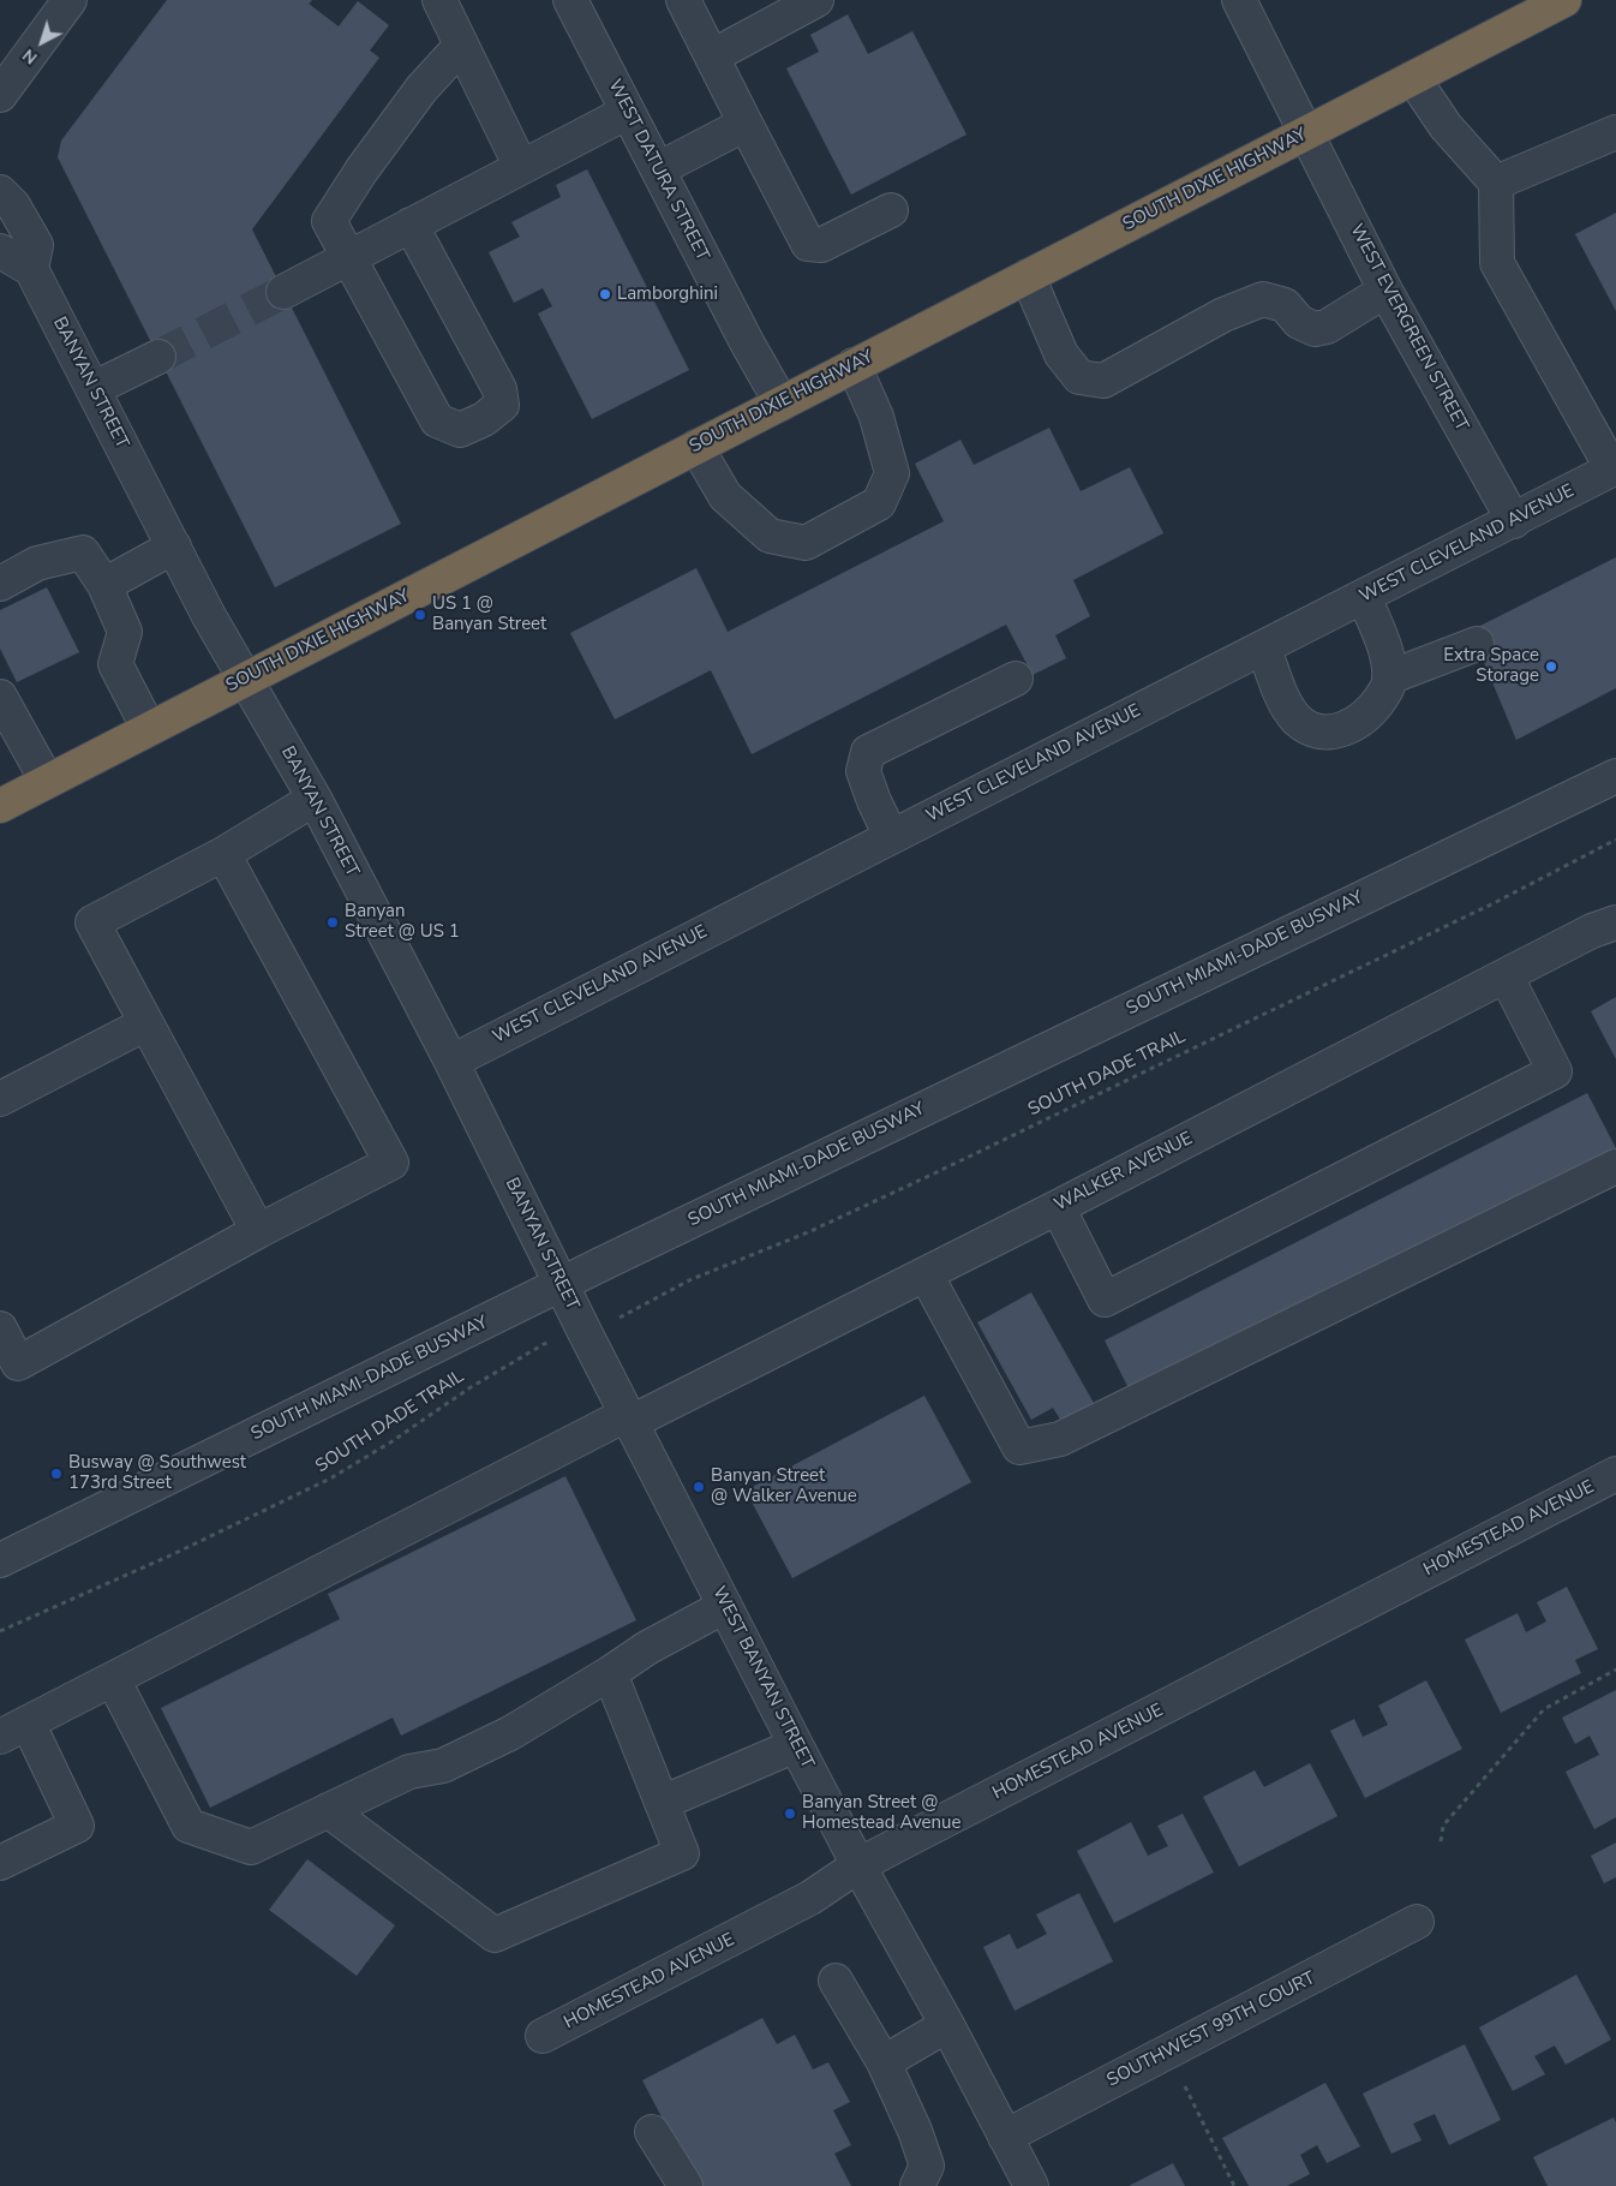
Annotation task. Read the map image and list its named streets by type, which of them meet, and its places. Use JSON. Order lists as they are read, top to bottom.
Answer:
{
  "streets": {
    "highway": ["SOUTH DIXIE HIGHWAY"],
    "street": [
      "WEST DATURA STREET",
      "WEST EVERGREEN STREET",
      "BANYAN STREET",
      "WEST CLEVELAND AVENUE",
      "SOUTH MIAMI-DADE BUSWAY",
      "WALKER AVENUE",
      "HOMESTEAD AVENUE",
      "WEST BANYAN STREET",
      "SOUTHWEST 99TH COURT"
    ],
    "path": ["SOUTH DADE TRAIL"]
  },
  "crossings": [
    ["WEST DATURA STREET", "SOUTH DIXIE HIGHWAY"],
    ["SOUTH DIXIE HIGHWAY", "WEST EVERGREEN STREET"],
    ["SOUTH DIXIE HIGHWAY", "BANYAN STREET"],
    ["WEST EVERGREEN STREET", "WEST CLEVELAND AVENUE"],
    ["BANYAN STREET", "WEST CLEVELAND AVENUE"],
    ["BANYAN STREET", "SOUTH MIAMI-DADE BUSWAY"],
    ["BANYAN STREET", "WALKER AVENUE"],
    ["BANYAN STREET", "WEST BANYAN STREET"],
    ["WALKER AVENUE", "WEST BANYAN STREET"],
    ["HOMESTEAD AVENUE", "WEST BANYAN STREET"],
    ["WEST BANYAN STREET", "SOUTHWEST 99TH COURT"]
  ],
  "places": [
    "Lamborghini",
    "US 1 @ Banyan Street",
    "Extra Space Storage",
    "Banyan Street @ US 1",
    "Busway @ Southwest 173rd Street",
    "Banyan Street @ Walker Avenue",
    "Banyan Street @ Homestead Avenue"
  ],
  "north": "bottom left"
}
